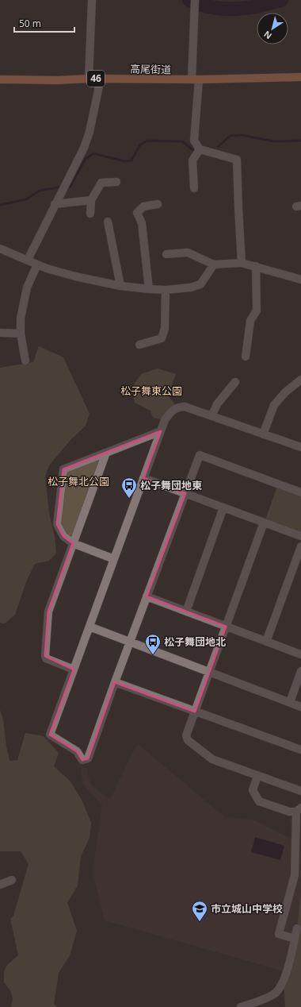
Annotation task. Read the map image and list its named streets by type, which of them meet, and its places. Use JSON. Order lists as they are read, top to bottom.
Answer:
{
  "streets": {
    "main road": ["高尾街道", "46"]
  },
  "parks": ["松子舞東公園", "松子舞北公園"],
  "places": {
    "bus stop": ["松子舞団地東", "松子舞団地北"],
    "school or university": ["市立城山中学校"]
  },
  "scale_bar": "50 m",
  "north": "bottom left"
}
